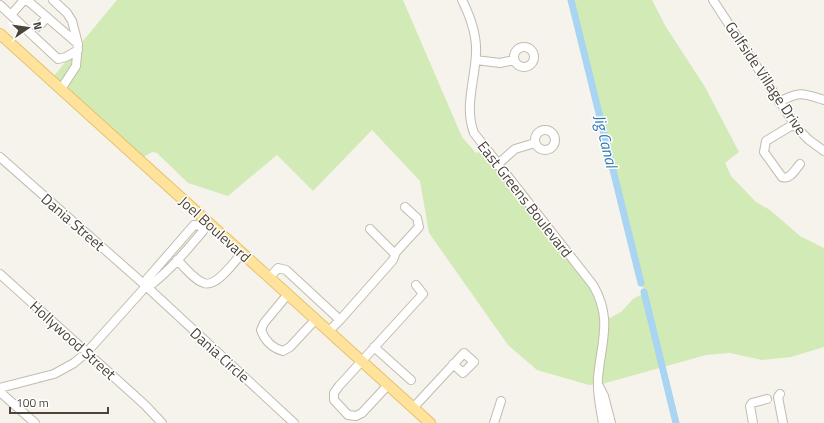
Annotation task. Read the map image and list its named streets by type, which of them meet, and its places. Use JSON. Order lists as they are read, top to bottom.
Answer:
{
  "streets": {
    "main road": ["Joel Boulevard"],
    "street": [
      "Golfside Village Drive",
      "East Greens Boulevard",
      "Dania Street",
      "Hollywood Street",
      "Dania Circle"
    ]
  },
  "crossings": [
    ["Dania Street", "Dania Circle"]
  ],
  "water": ["Jig Canal"],
  "scale_bar": "100 m",
  "north": "right"
}
